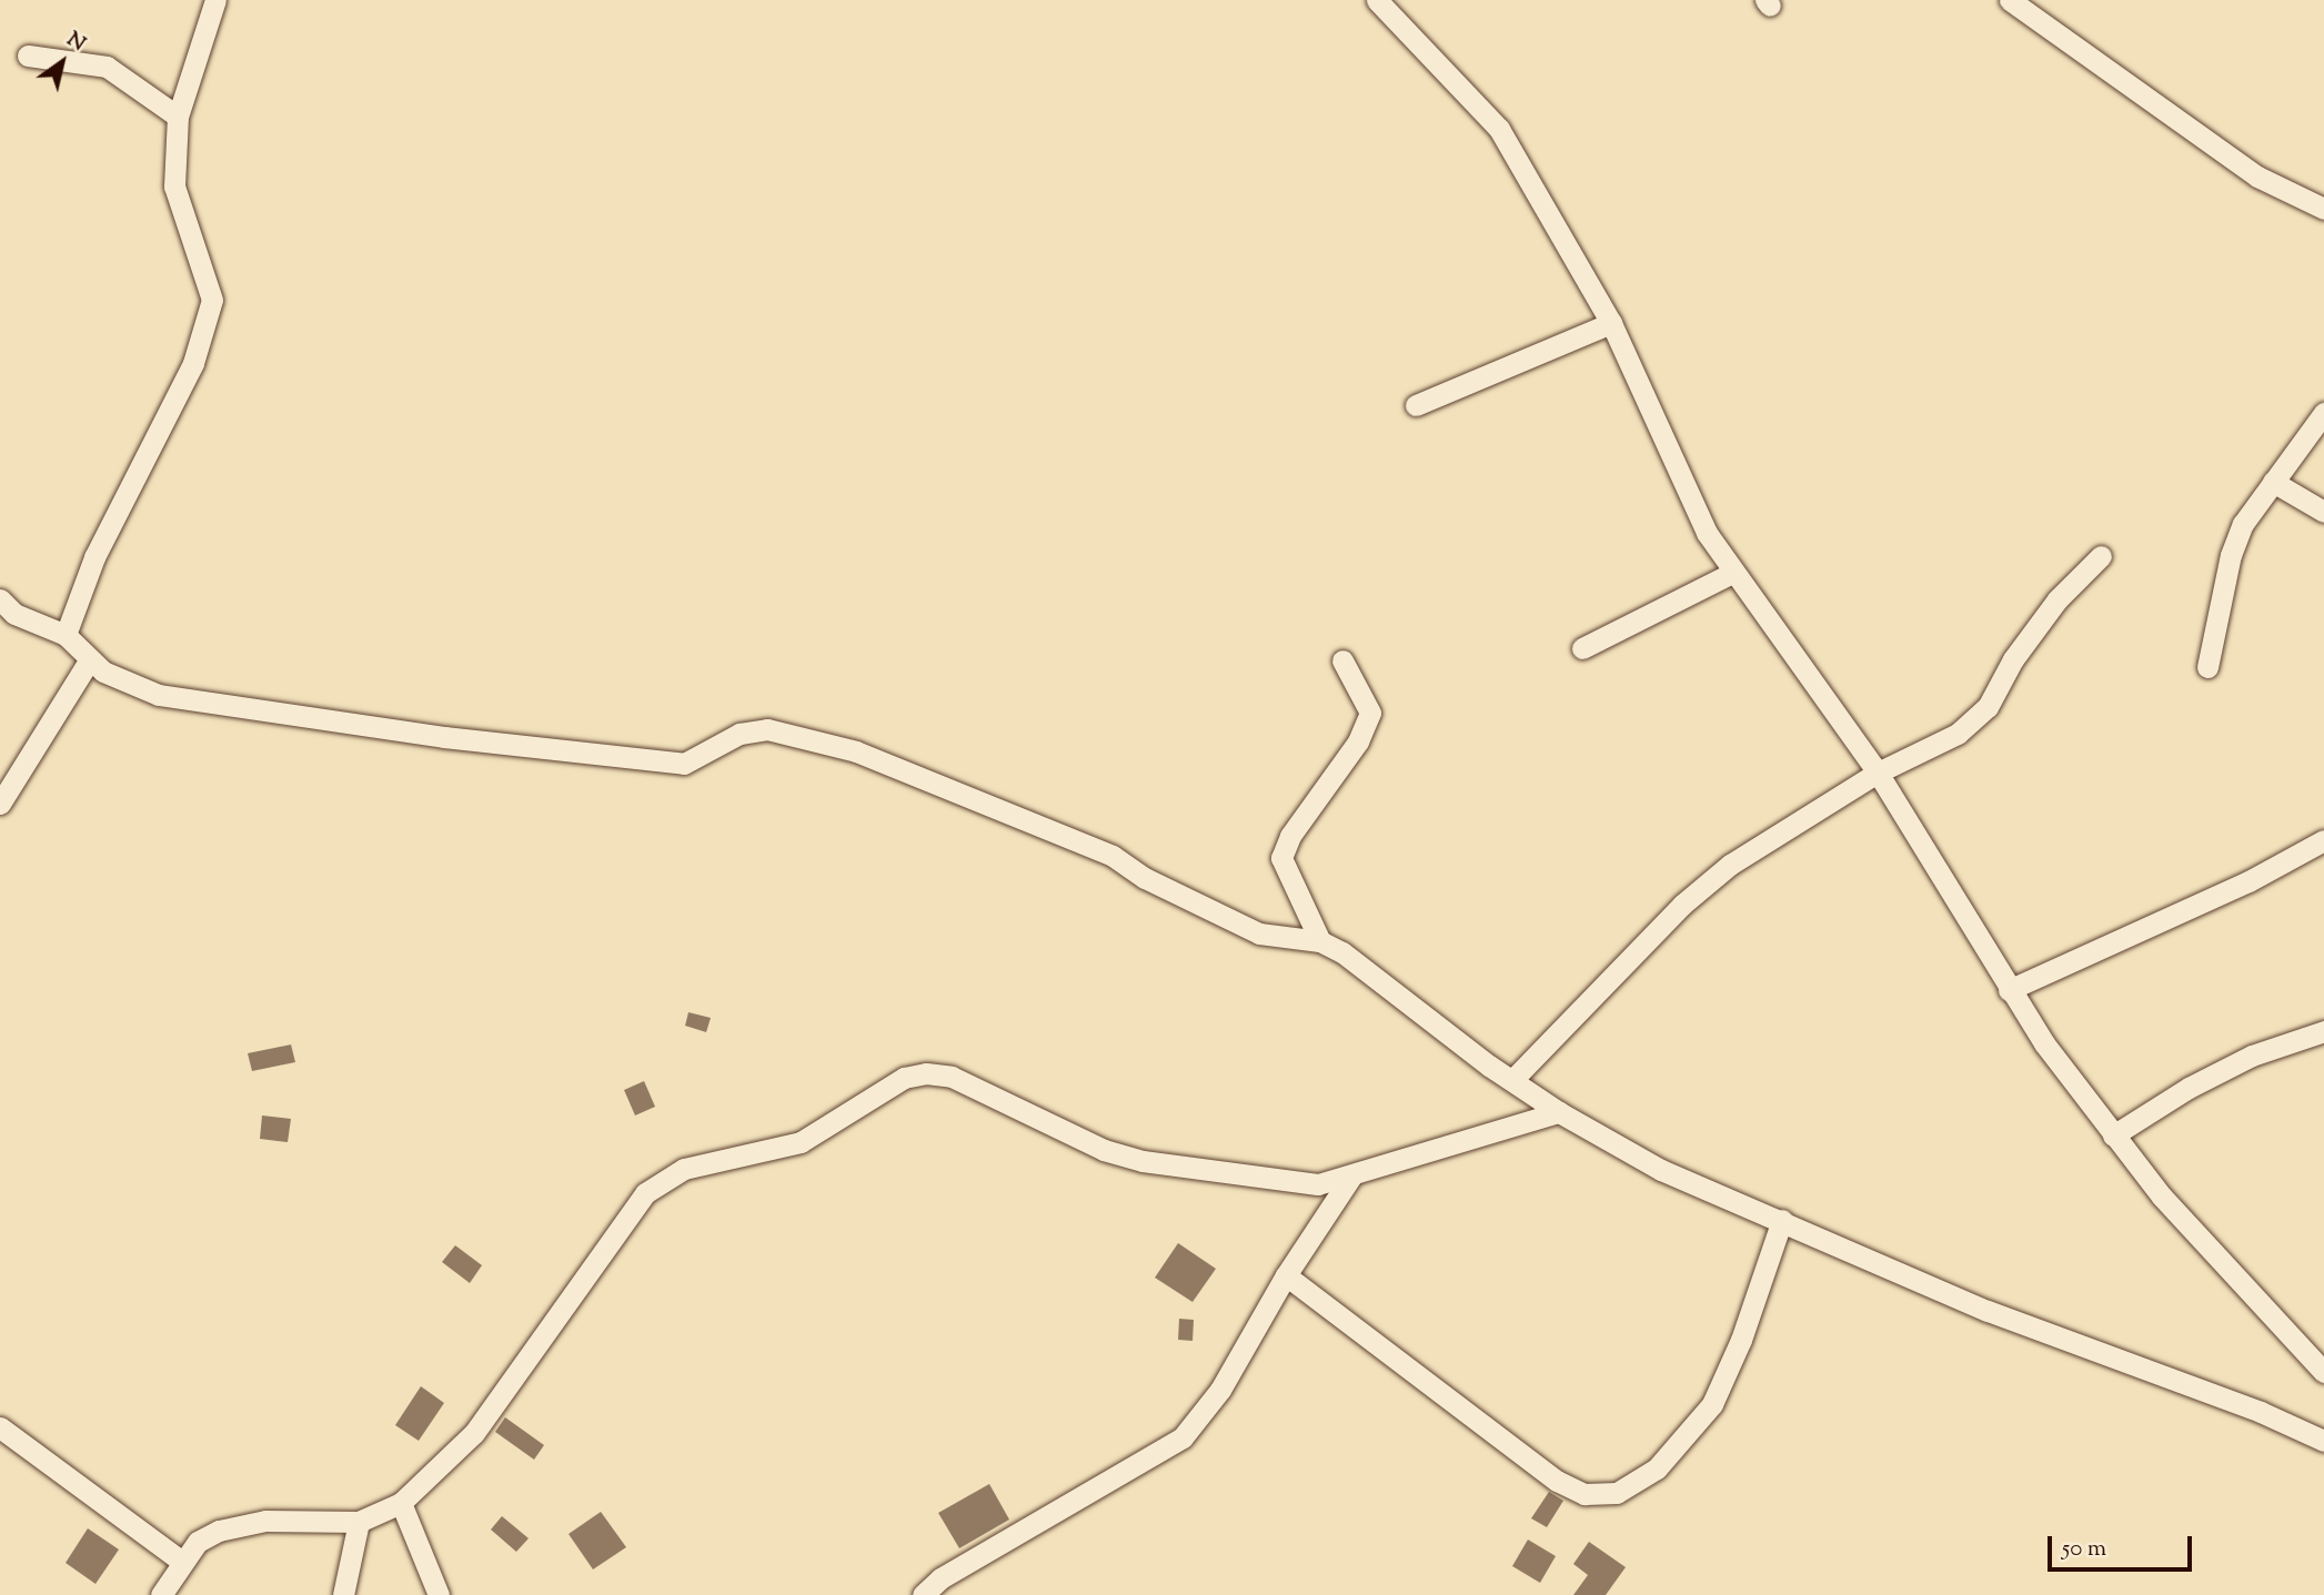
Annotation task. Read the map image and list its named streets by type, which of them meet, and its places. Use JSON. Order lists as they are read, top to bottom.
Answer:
{
  "scale_bar": "50 m",
  "north": "top right"
}
